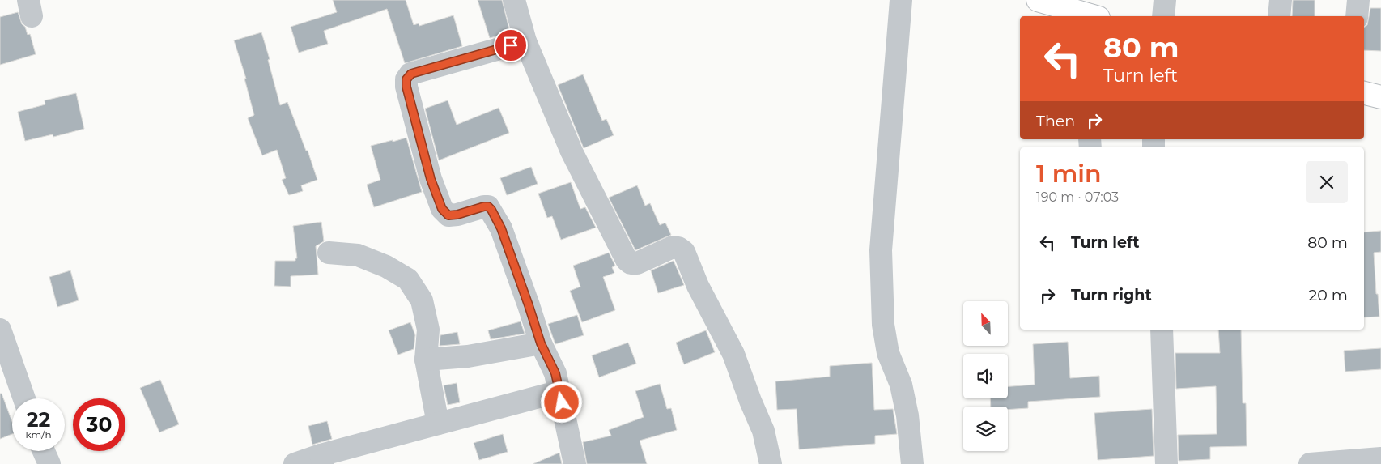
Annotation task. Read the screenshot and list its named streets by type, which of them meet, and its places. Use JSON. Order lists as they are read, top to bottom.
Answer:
{
  "north": "top left",
  "page": {
    "turn": ["80 m", "Turn left"],
    "then": "Then",
    "heading": ["1 min", "190 m · 07:03"],
    "list": [
      {
        "name": "Turn left",
        "value": "80 m"
      },
      {
        "name": "Turn right",
        "value": "20 m"
      }
    ],
    "speed": "22 km/h",
    "limit": "30"
  }
}
